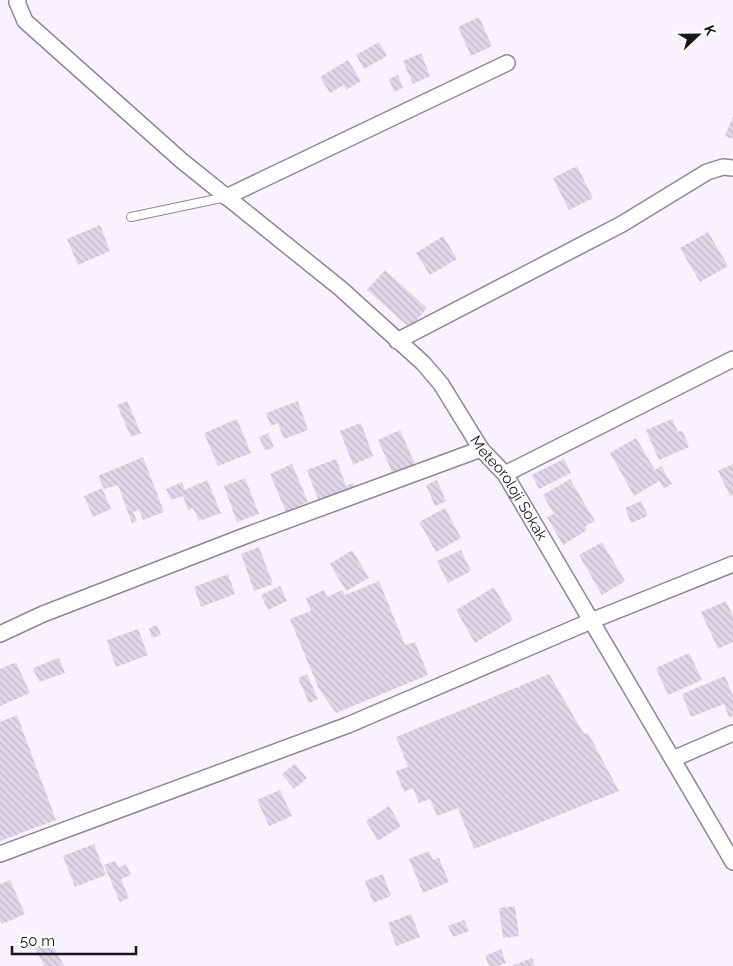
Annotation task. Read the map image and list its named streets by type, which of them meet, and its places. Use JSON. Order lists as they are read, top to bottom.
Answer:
{
  "streets": {
    "street": ["Meteoroloji Sokak"]
  },
  "scale_bar": "50 m",
  "north": "right"
}
